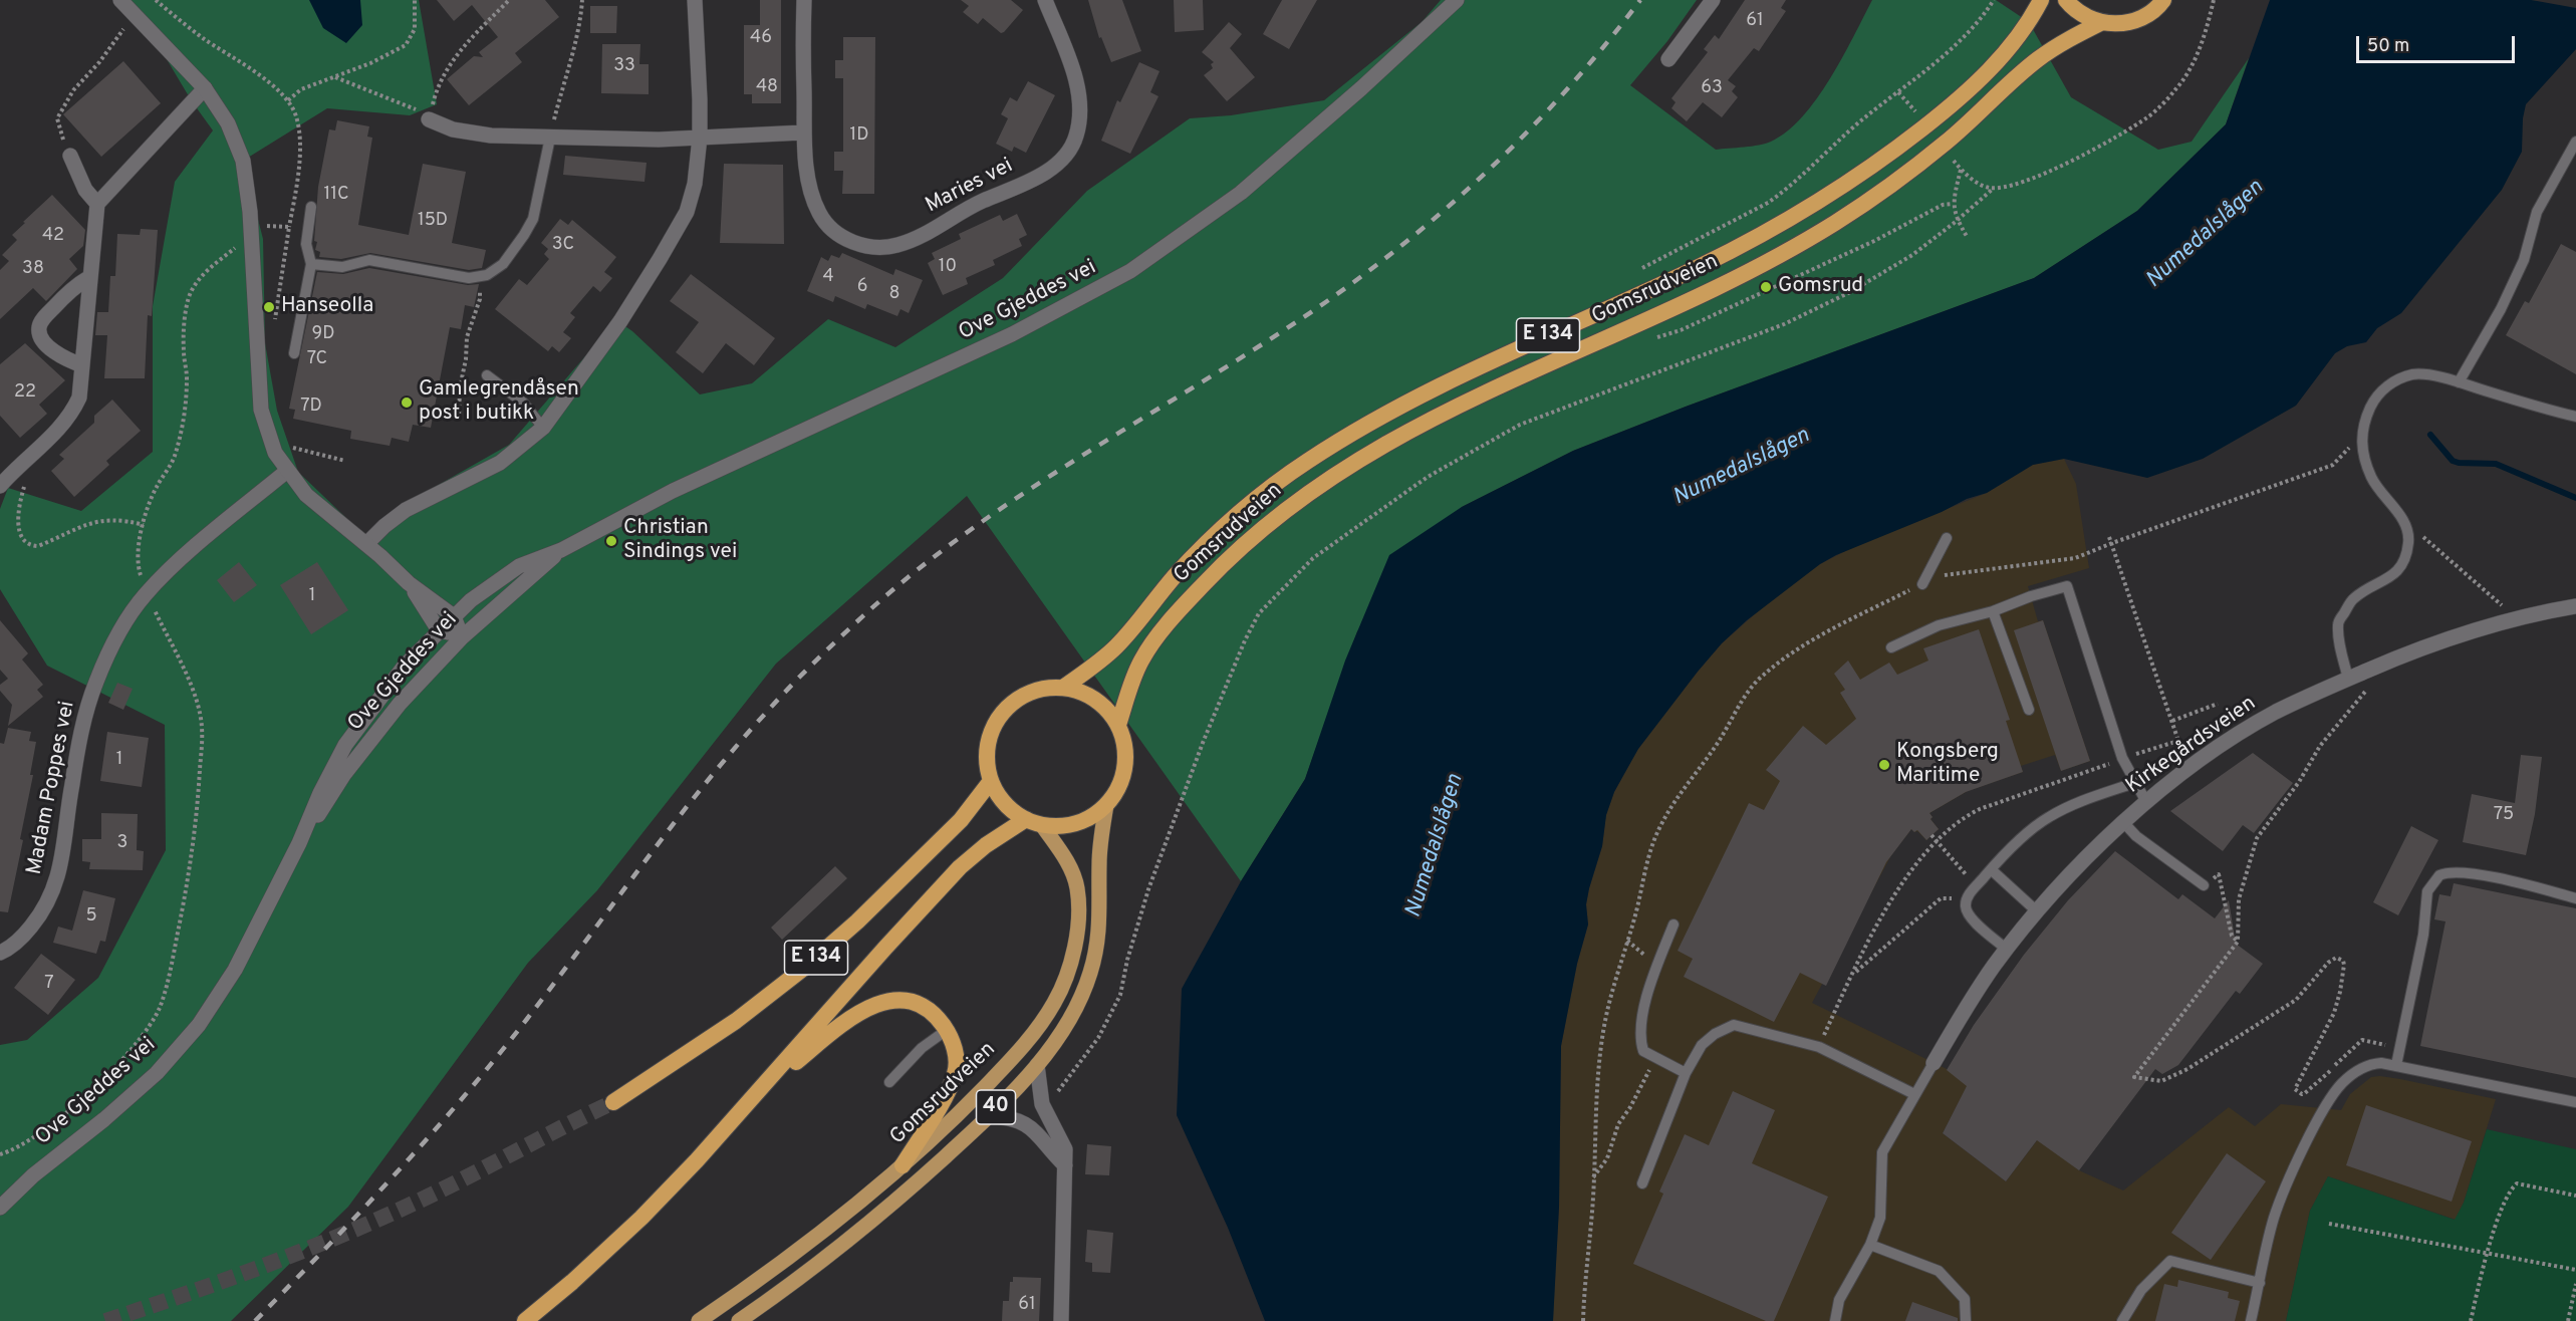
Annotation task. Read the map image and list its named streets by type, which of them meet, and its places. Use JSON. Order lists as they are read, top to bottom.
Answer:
{
  "streets": {
    "highway": ["Gomsrudveien", "E 134"],
    "main road": ["40"],
    "street": [
      "Maries vei",
      "Ove Gjeddes vei",
      "Kirkegårdsveien",
      "Madam Poppes vei"
    ]
  },
  "crossings": [
    ["Gomsrudveien", "E 134"],
    ["Gomsrudveien", "40"],
    ["E 134", "40"]
  ],
  "water": ["Numedalslågen"],
  "places": [
    "Gomsrud",
    "Hanseolla",
    "Gamlegrendåsen post i butikk",
    "Christian Sindings vei",
    "Kongsberg Maritime"
  ],
  "house_numbers": [
    "61",
    "46",
    "33",
    "48",
    "63",
    "1D",
    "11C",
    "15D",
    "42",
    "3C",
    "10",
    "38",
    "4",
    "6",
    "8",
    "9D",
    "7C",
    "22",
    "7D",
    "1",
    "1",
    "75",
    "3",
    "5",
    "7",
    "61"
  ],
  "scale_bar": "50 m"
}
